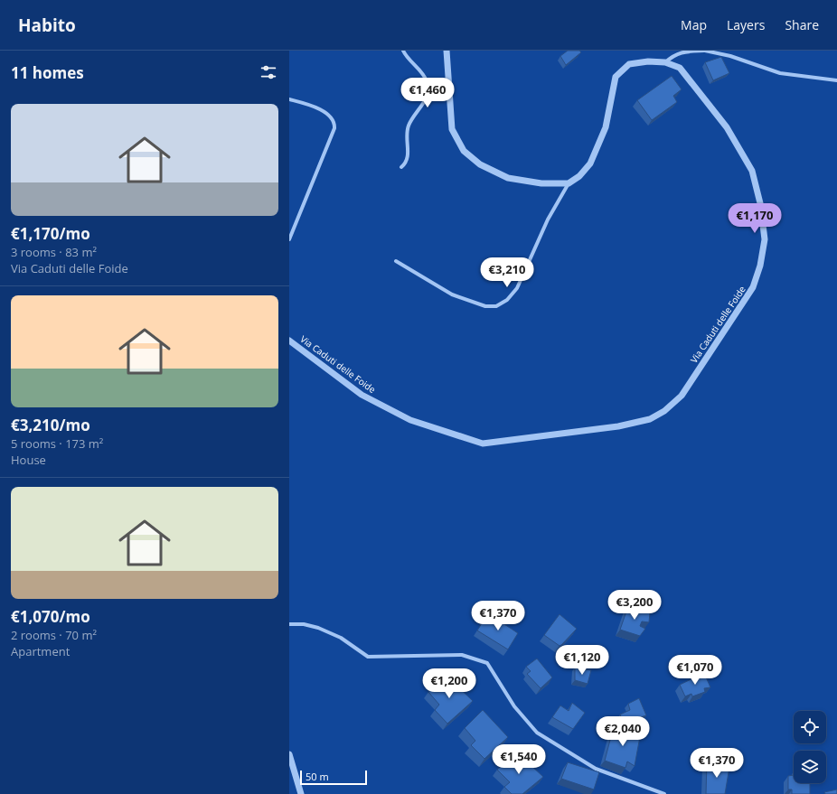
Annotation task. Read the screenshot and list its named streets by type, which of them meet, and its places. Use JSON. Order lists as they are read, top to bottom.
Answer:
{
  "streets": {
    "street": ["Via Caduti delle Foide"]
  },
  "scale_bar": "50 m",
  "page": {
    "header": "Habito",
    "nav": ["Map", "Layers", "Share"],
    "heading": "11 homes",
    "price": [
      "€1,460",
      "€1,170",
      "€3,210",
      "€3,200",
      "€1,370",
      "€1,120",
      "€1,070",
      "€1,200",
      "€2,040",
      "€1,540",
      "€1,370"
    ],
    "list": [
      {
        "name": "€1,170/mo",
        "note": "3 rooms · 83 m² · Via Caduti delle Foide"
      },
      {
        "name": "€3,210/mo",
        "note": "5 rooms · 173 m² · House"
      },
      {
        "name": "€1,070/mo",
        "note": "2 rooms · 70 m² · Apartment"
      }
    ],
    "scale": "50 m"
  }
}
